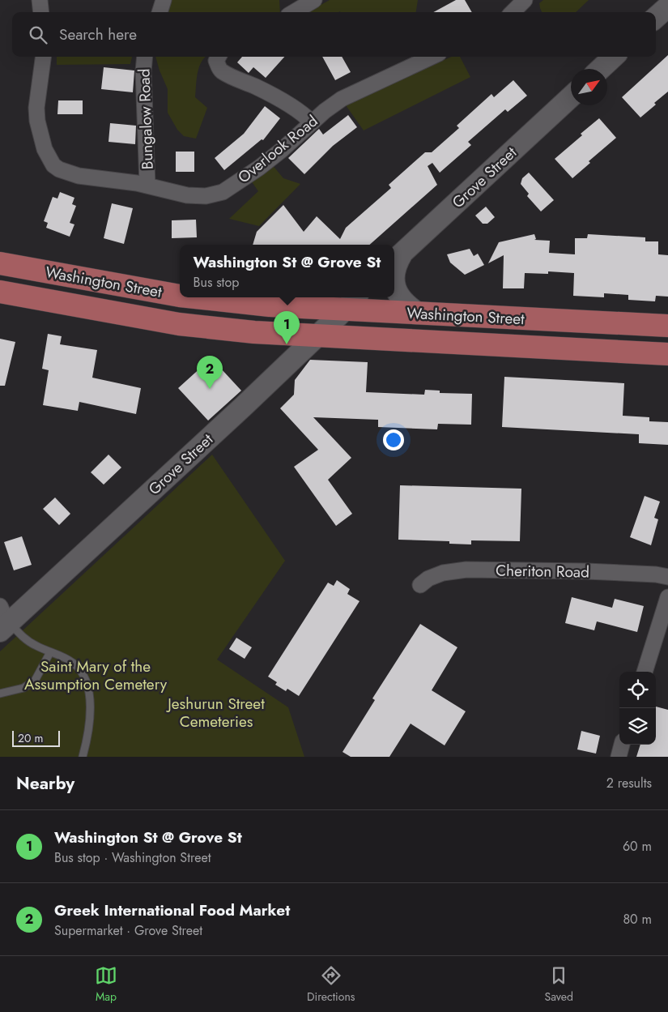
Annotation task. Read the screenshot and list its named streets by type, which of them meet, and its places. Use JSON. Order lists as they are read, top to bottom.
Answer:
{
  "streets": {
    "main road": ["Grove Street", "Washington Street"],
    "street": ["Bungalow Road", "Overlook Road", "Cheriton Road"]
  },
  "crossings": [
    ["Bungalow Road", "Overlook Road"],
    ["Grove Street", "Washington Street"]
  ],
  "parks": ["Saint Mary of the Assumption Cemetery", "Jeshurun Street Cemeteries"],
  "scale_bar": "20 m",
  "north": "top right",
  "page": {
    "search": "Search here",
    "popup": ["Washington St @ Grove St", "Bus stop"],
    "pins": ["1", "2"],
    "scale": "20 m",
    "heading": ["Nearby", "2 results"],
    "list": [
      {
        "mark": "1",
        "name": "Washington St @ Grove St",
        "note": "Bus stop · Washington Street",
        "value": "60 m"
      },
      {
        "mark": "2",
        "name": "Greek International Food Market",
        "note": "Supermarket · Grove Street",
        "value": "80 m"
      }
    ],
    "nav": ["Map", "Directions", "Saved"]
  }
}
